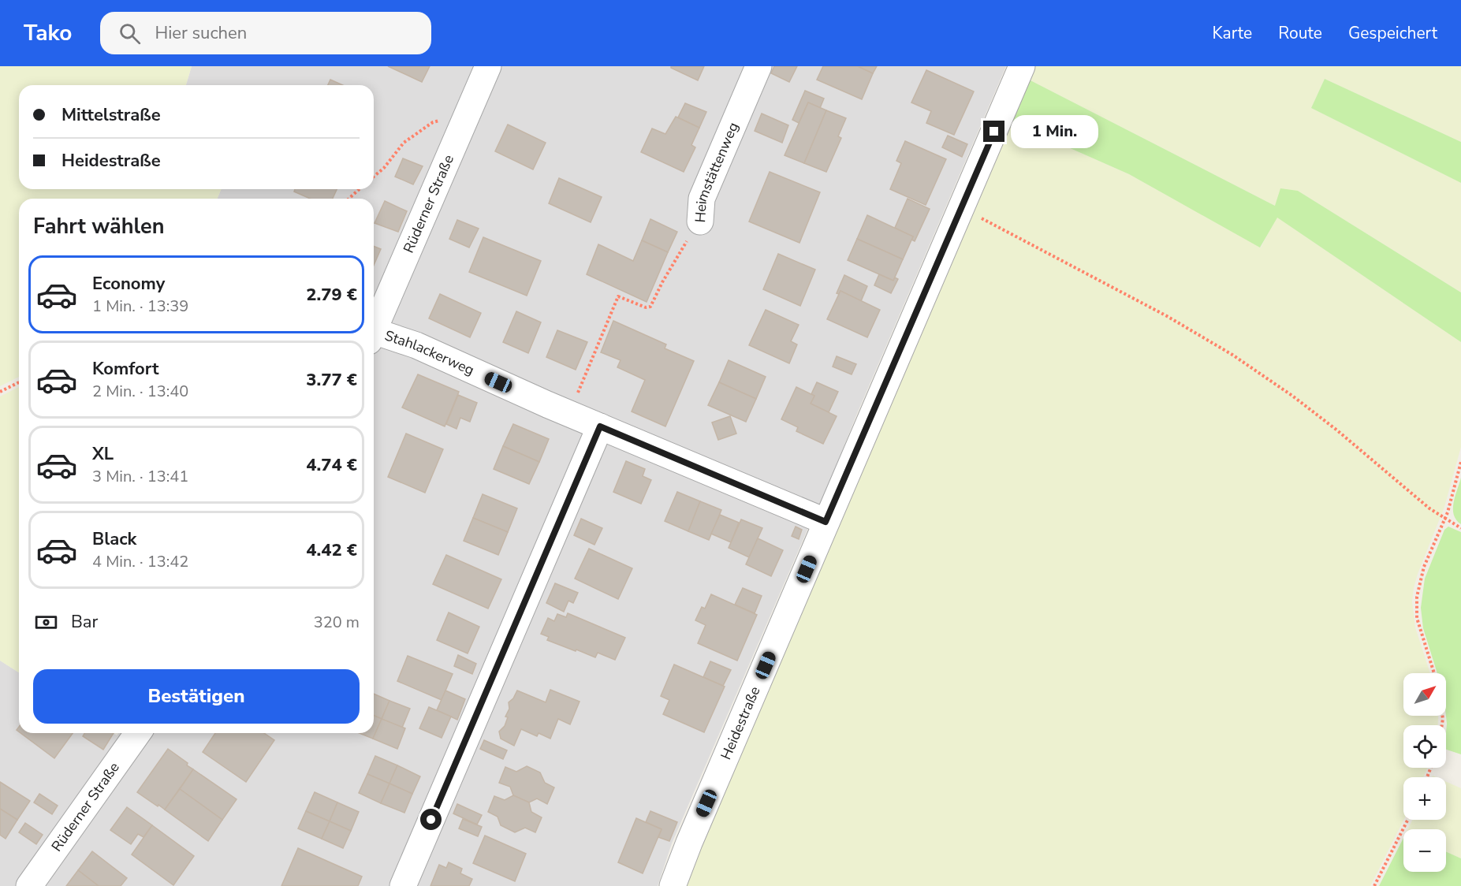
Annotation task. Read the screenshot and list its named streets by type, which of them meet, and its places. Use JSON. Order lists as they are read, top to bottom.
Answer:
{
  "streets": {
    "street": [
      "Heimstättenweg",
      "Rüderner Straße",
      "Stahlackerweg",
      "Heidestraße"
    ]
  },
  "crossings": [
    ["Heimstättenweg", "Stahlackerweg"],
    ["Stahlackerweg", "Heidestraße"]
  ],
  "north": "top right",
  "page": {
    "header": "Tako",
    "search": "Hier suchen",
    "nav": ["Karte", "Route", "Gespeichert"],
    "banner": ["Mittelstraße", "Heidestraße"],
    "bubble": "1 Min.",
    "heading": "Fahrt wählen",
    "list": [
      {
        "name": "Economy",
        "note": "1 Min. · 13:39",
        "value": "2.79 €"
      },
      {
        "name": "Komfort",
        "note": "2 Min. · 13:40",
        "value": "3.77 €"
      },
      {
        "name": "XL",
        "note": "3 Min. · 13:41",
        "value": "4.74 €"
      },
      {
        "name": "Black",
        "note": "4 Min. · 13:42",
        "value": "4.42 €"
      }
    ],
    "pay": ["Bar", "320 m"],
    "buttons": "Bestätigen",
    "map_buttons": ["+", "−"]
  }
}
